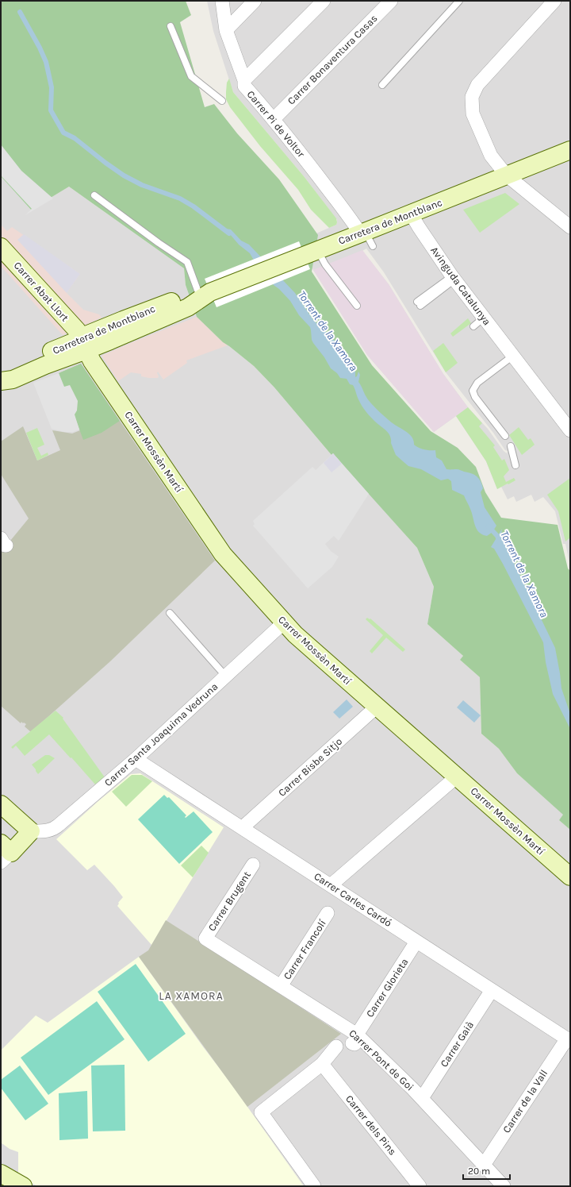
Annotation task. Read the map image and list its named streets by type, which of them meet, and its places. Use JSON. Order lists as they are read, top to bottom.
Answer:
{
  "streets": {
    "street": [
      "Carrer Bonaventura Casas",
      "Carrer Pi de Voltor",
      "Carretera de Montblanc",
      "Avinguda Catalunya",
      "Carrer Abat Llort",
      "Carrer Mossèn Martí",
      "Carrer Santa Joaquima Vedruna",
      "Carrer Bisbe Sitjo",
      "Carrer Carles Cardó",
      "Carrer Brugent",
      "Carrer Francolí",
      "Carrer Glorieta",
      "Carrer Gaià",
      "Carrer Pont de Goi",
      "Carrer de la Vall",
      "Carrer dels Pins"
    ]
  },
  "crossings": [
    ["Carrer Bonaventura Casas", "Carrer Pi de Voltor"],
    ["Carrer Pi de Voltor", "Carretera de Montblanc"],
    ["Carretera de Montblanc", "Avinguda Catalunya"],
    ["Carretera de Montblanc", "Carrer Abat Llort"],
    ["Carretera de Montblanc", "Carrer Mossèn Martí"],
    ["Carrer Abat Llort", "Carrer Mossèn Martí"],
    ["Carrer Mossèn Martí", "Carrer Santa Joaquima Vedruna"],
    ["Carrer Mossèn Martí", "Carrer Bisbe Sitjo"],
    ["Carrer Santa Joaquima Vedruna", "Carrer Carles Cardó"],
    ["Carrer Bisbe Sitjo", "Carrer Carles Cardó"],
    ["Carrer Carles Cardó", "Carrer Glorieta"],
    ["Carrer Carles Cardó", "Carrer Gaià"],
    ["Carrer Carles Cardó", "Carrer de la Vall"],
    ["Carrer Brugent", "Carrer Pont de Goi"],
    ["Carrer Francolí", "Carrer Pont de Goi"],
    ["Carrer Glorieta", "Carrer Pont de Goi"],
    ["Carrer Gaià", "Carrer Pont de Goi"],
    ["Carrer Pont de Goi", "Carrer de la Vall"]
  ],
  "districts": ["LA XAMORA"],
  "water": ["Torrent de la Xamora"],
  "scale_bar": "20 m"
}
